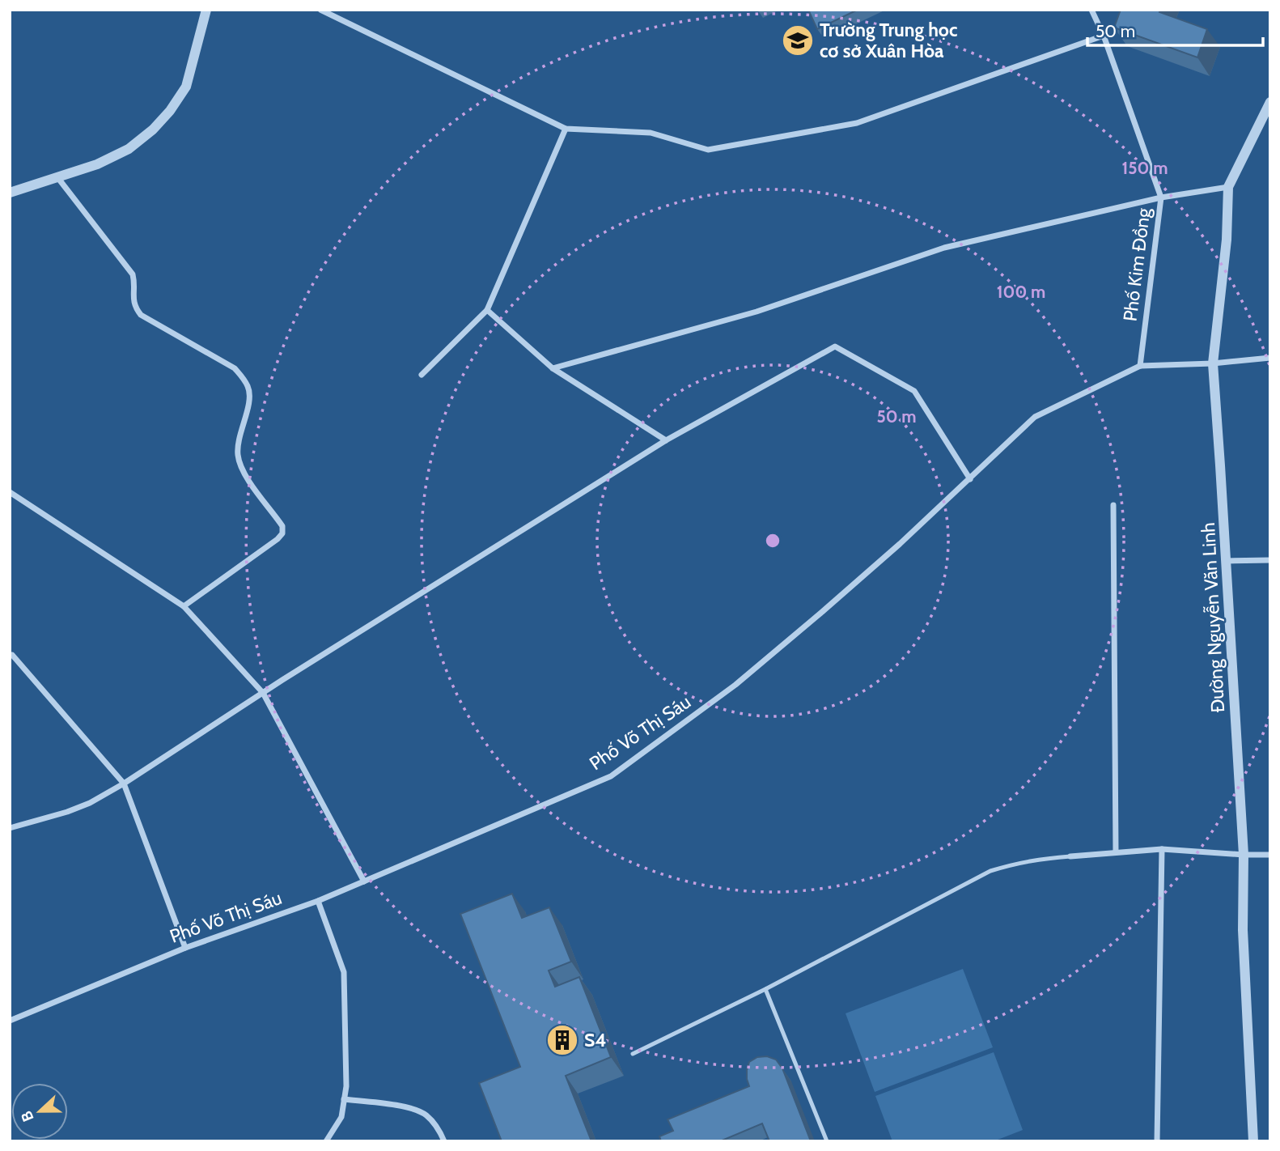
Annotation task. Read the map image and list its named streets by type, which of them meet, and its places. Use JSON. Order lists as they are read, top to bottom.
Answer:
{
  "streets": {
    "street": ["Phố Kim Đồng", "Đường Nguyễn Văn Linh", "Phố Võ Thị Sáu"]
  },
  "crossings": [
    ["Phố Kim Đồng", "Phố Võ Thị Sáu"],
    ["Đường Nguyễn Văn Linh", "Phố Võ Thị Sáu"]
  ],
  "places": {
    "school or university": ["Trường Trung học cơ sở Xuân Hòa"],
    "building": ["S4"]
  },
  "scale_bar": "50 m",
  "north": "left",
  "rings": ["150 m", "100 m", "50 m"]
}
